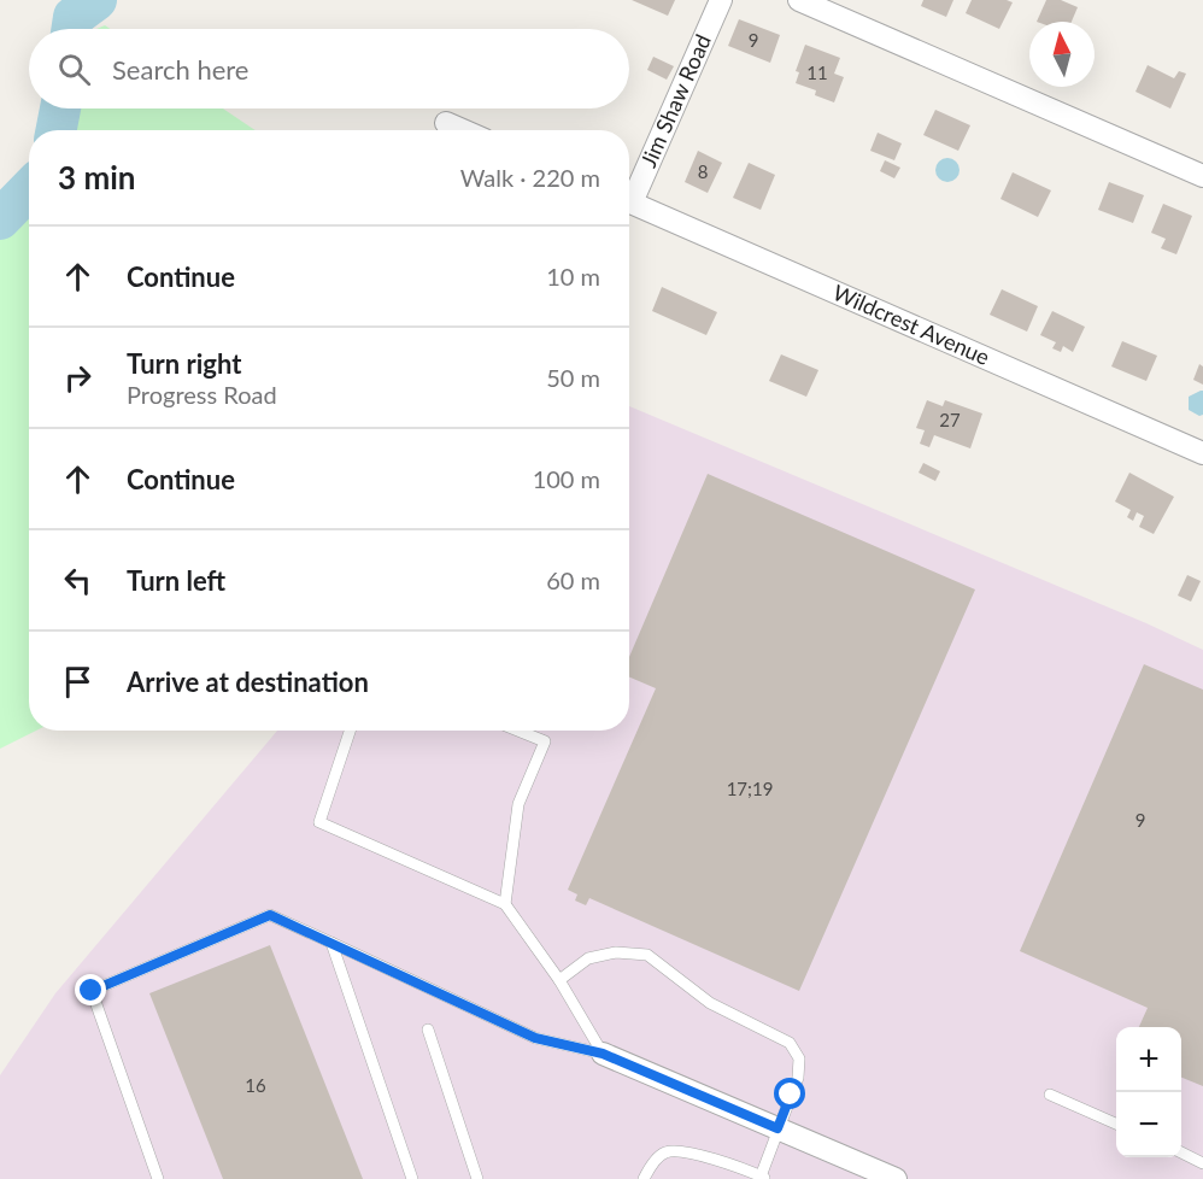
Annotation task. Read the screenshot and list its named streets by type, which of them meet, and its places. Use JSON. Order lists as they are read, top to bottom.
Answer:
{
  "streets": {
    "street": ["Jim Shaw Road", "Wildcrest Avenue"]
  },
  "house_numbers": [
    "9",
    "11",
    "8",
    "27",
    "17;19",
    "9",
    "16"
  ],
  "north": "top",
  "page": {
    "search": "Search here",
    "heading": ["3 min", "Walk · 220 m"],
    "list": [
      ["Continue", "10 m"],
      ["Turn right", "Progress Road", "50 m"],
      ["Continue", "100 m"],
      ["Turn left", "60 m"],
      "Arrive at destination"
    ],
    "map_buttons": ["+", "−"]
  }
}
